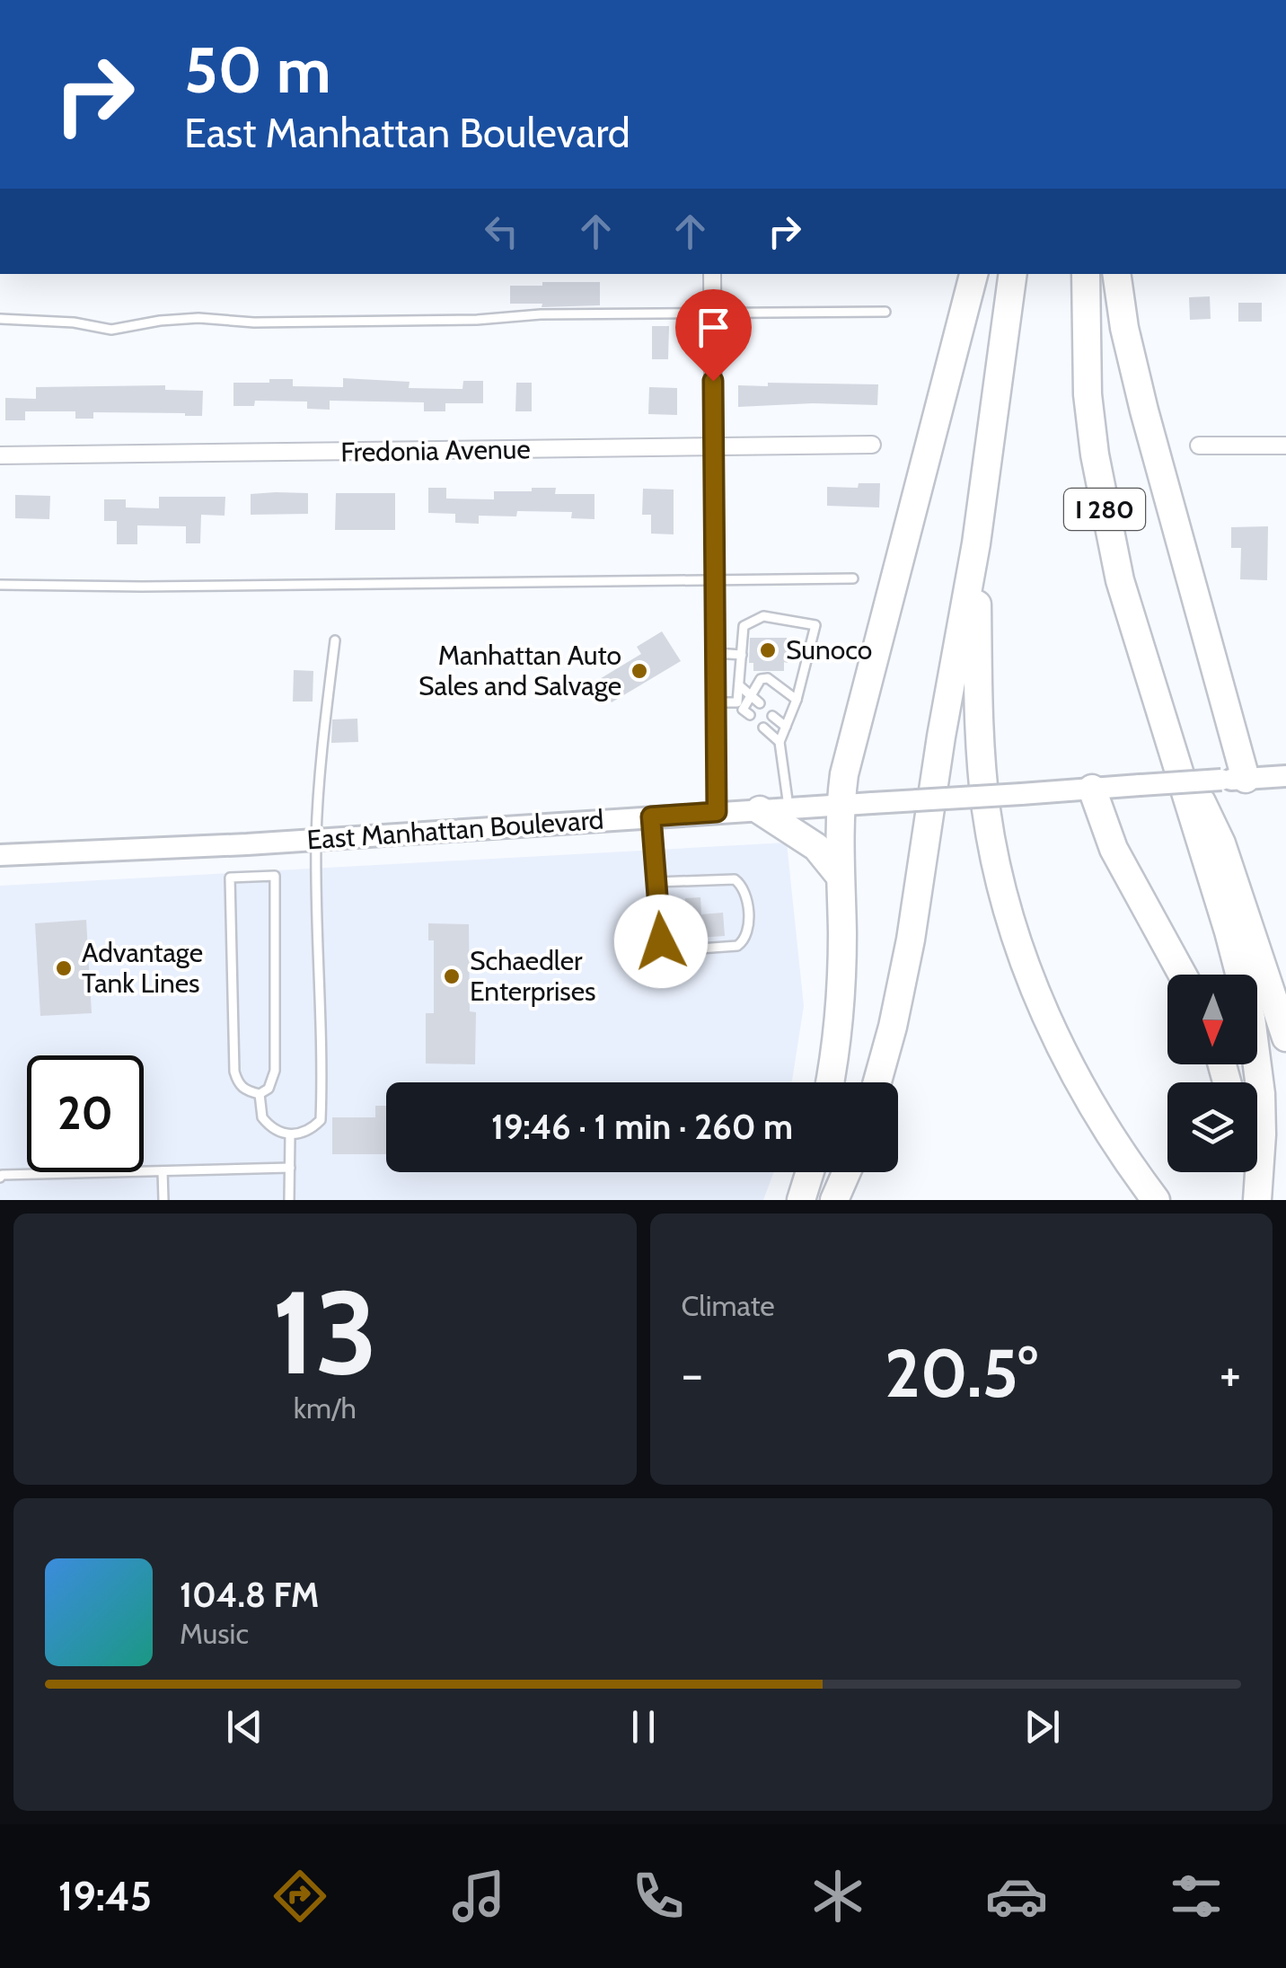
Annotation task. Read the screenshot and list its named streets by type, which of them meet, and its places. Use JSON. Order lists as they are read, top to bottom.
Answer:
{
  "streets": {
    "highway": ["I 280"],
    "street": ["Fredonia Avenue", "East Manhattan Boulevard"]
  },
  "places": [
    "Sunoco",
    "Manhattan Auto Sales and Salvage",
    "Advantage Tank Lines",
    "Schaedler Enterprises"
  ],
  "north": "bottom",
  "page": {
    "turn": ["50 m", "East Manhattan Boulevard"],
    "limit": "20",
    "trip": "19:46 · 1 min · 260 m",
    "tile": [
      ["13", "km/h"],
      "Climate"
    ],
    "heat": ["−", "20.5°", "+"],
    "song": ["104.8 FM", "Music"],
    "tabs": "19:45"
  }
}
